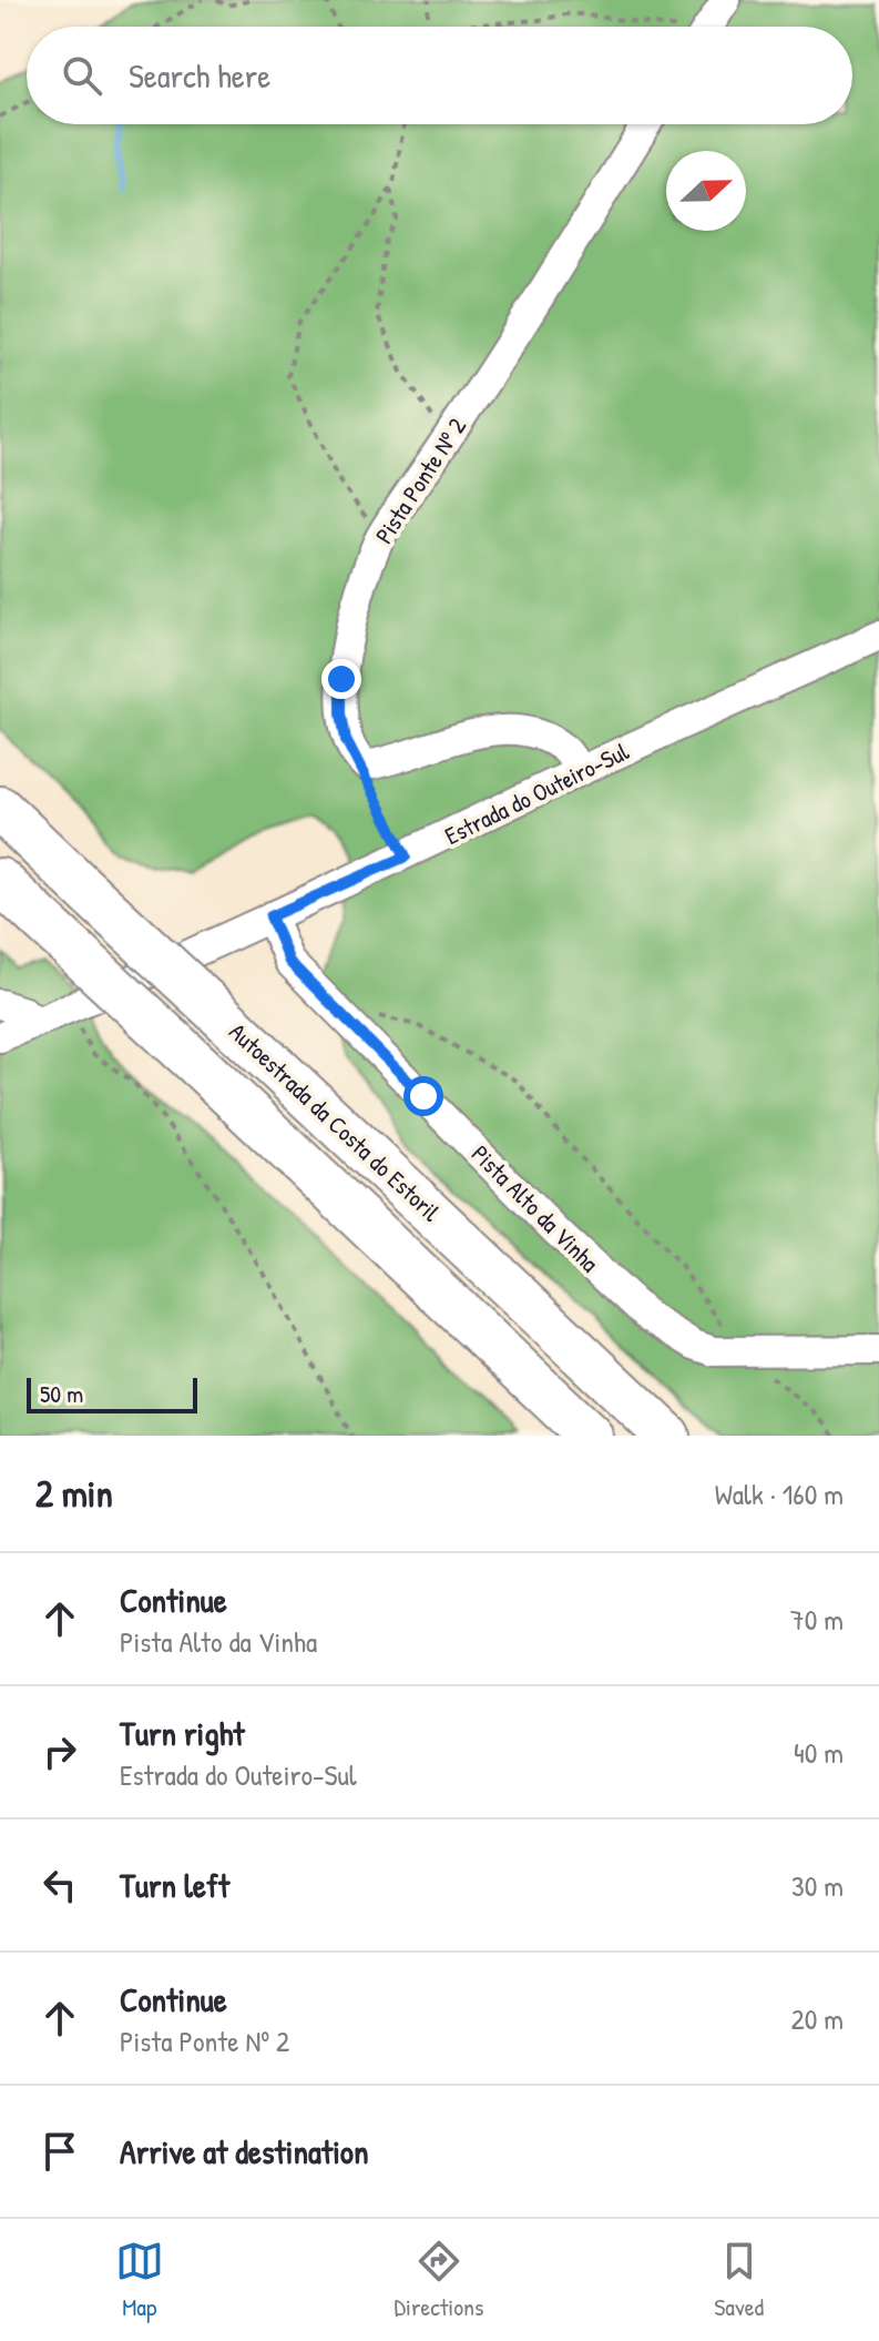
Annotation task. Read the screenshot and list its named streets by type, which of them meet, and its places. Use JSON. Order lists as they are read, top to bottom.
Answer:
{
  "streets": {
    "highway": ["Autoestrada da Costa do Estoril"],
    "street": ["Pista Ponte Nº 2", "Estrada do Outeiro-Sul", "Pista Alto da Vinha"]
  },
  "crossings": [
    ["Estrada do Outeiro-Sul", "Pista Alto da Vinha"]
  ],
  "scale_bar": "50 m",
  "north": "right",
  "page": {
    "search": "Search here",
    "scale": "50 m",
    "heading": ["2 min", "Walk · 160 m"],
    "list": [
      ["Continue", "Pista Alto da Vinha", "70 m"],
      ["Turn right", "Estrada do Outeiro-Sul", "40 m"],
      ["Turn left", "30 m"],
      ["Continue", "Pista Ponte Nº 2", "20 m"],
      "Arrive at destination"
    ],
    "nav": ["Map", "Directions", "Saved"]
  }
}
